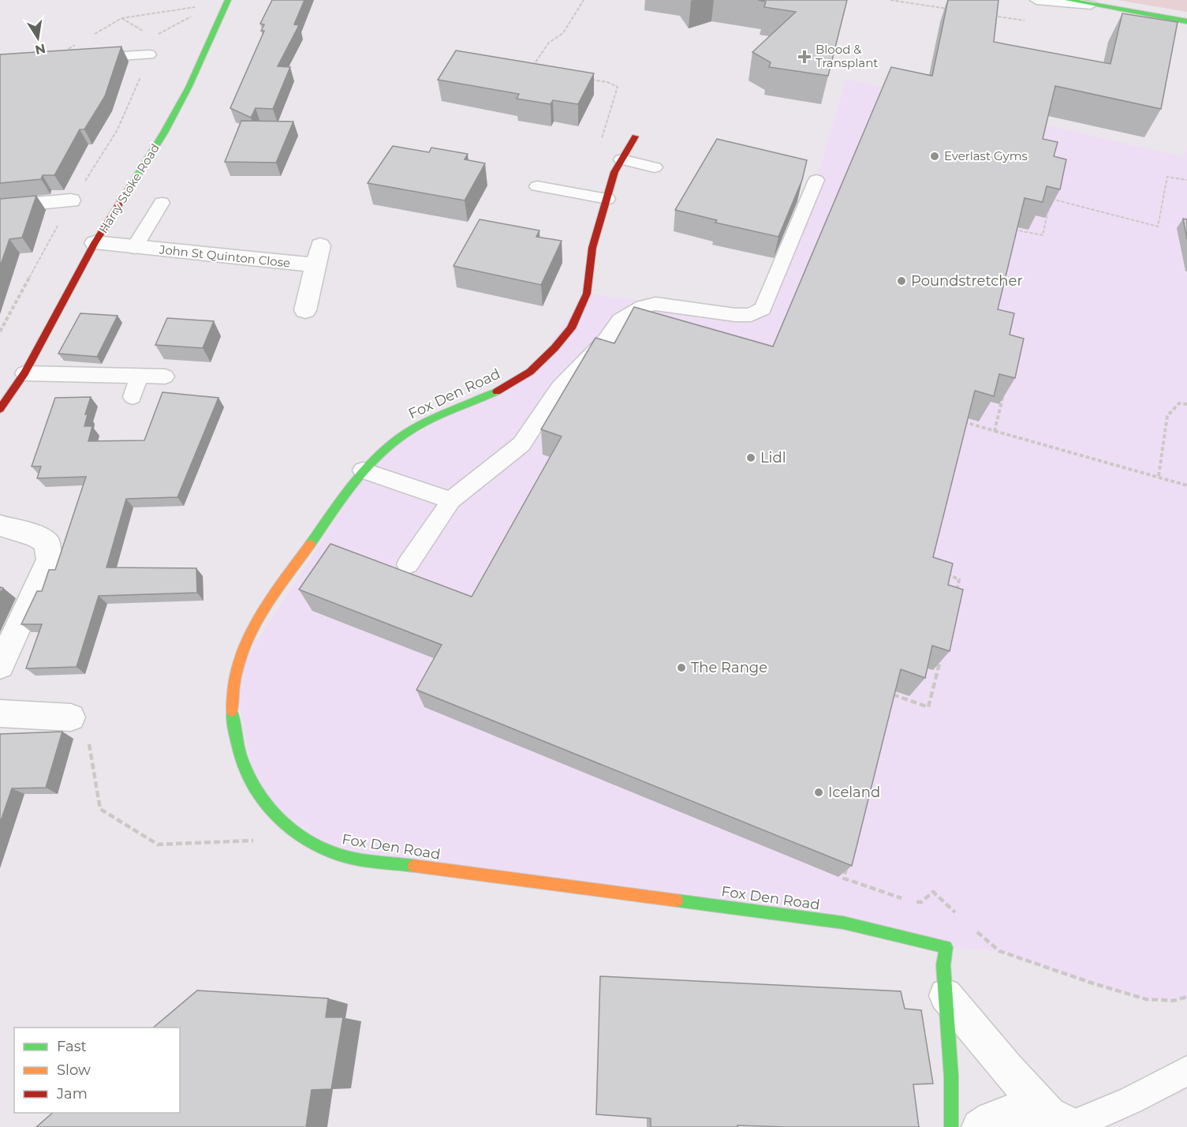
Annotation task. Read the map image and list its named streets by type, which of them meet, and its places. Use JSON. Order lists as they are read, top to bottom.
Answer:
{
  "streets": {
    "street": ["Harry Stoke Road", "John St Quinton Close", "Fox Den Road"]
  },
  "crossings": [
    ["Harry Stoke Road", "John St Quinton Close"]
  ],
  "places": {
    "health": ["Blood & Transplant"],
    "other": [
      "Everlast Gyms",
      "Poundstretcher",
      "Lidl",
      "The Range",
      "Iceland"
    ]
  },
  "legend": ["Fast", "Slow", "Jam"],
  "north": "bottom"
}
